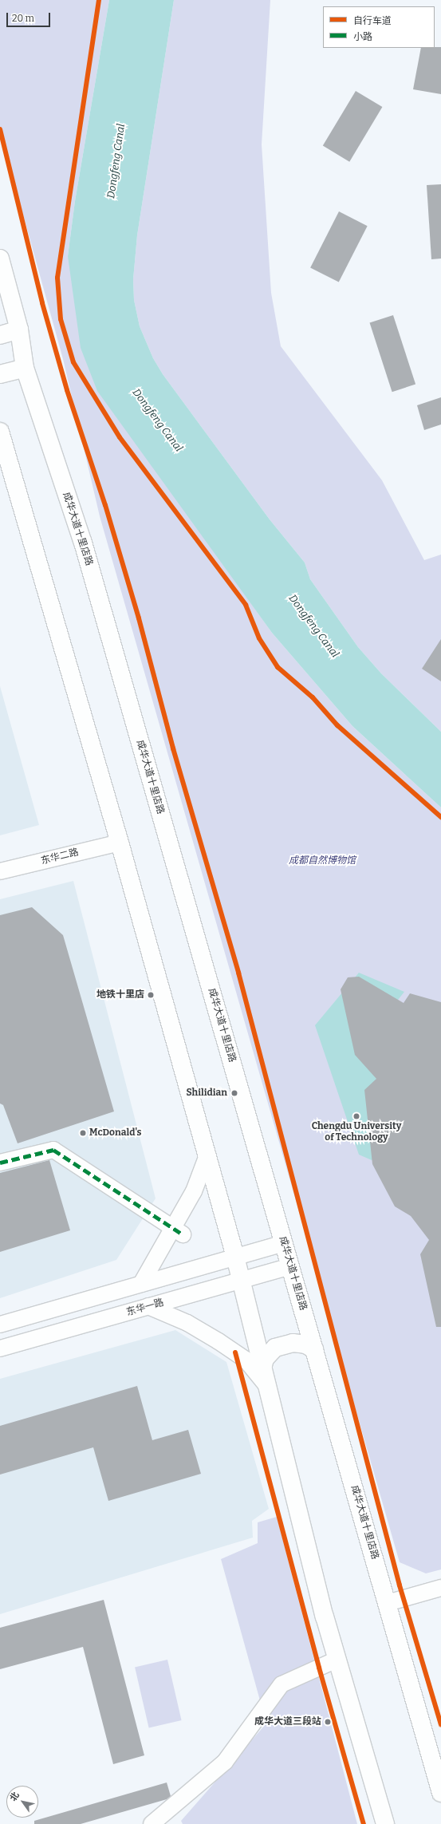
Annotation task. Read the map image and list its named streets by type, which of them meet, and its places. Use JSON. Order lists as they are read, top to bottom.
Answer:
{
  "streets": {
    "main road": ["成华大道十里店路"],
    "street": ["东华二路", "东华一路"]
  },
  "crossings": [
    ["成华大道十里店路", "东华一路"]
  ],
  "water": ["Dongfeng Canal"],
  "parks": ["成都自然博物馆"],
  "places": [
    "地铁十里店",
    "Shilidian",
    "Chengdu University of Technology",
    "McDonald's",
    "成华大道三段站"
  ],
  "legend": ["自行车道", "小路"],
  "scale_bar": "20 m",
  "north": "top left"
}
